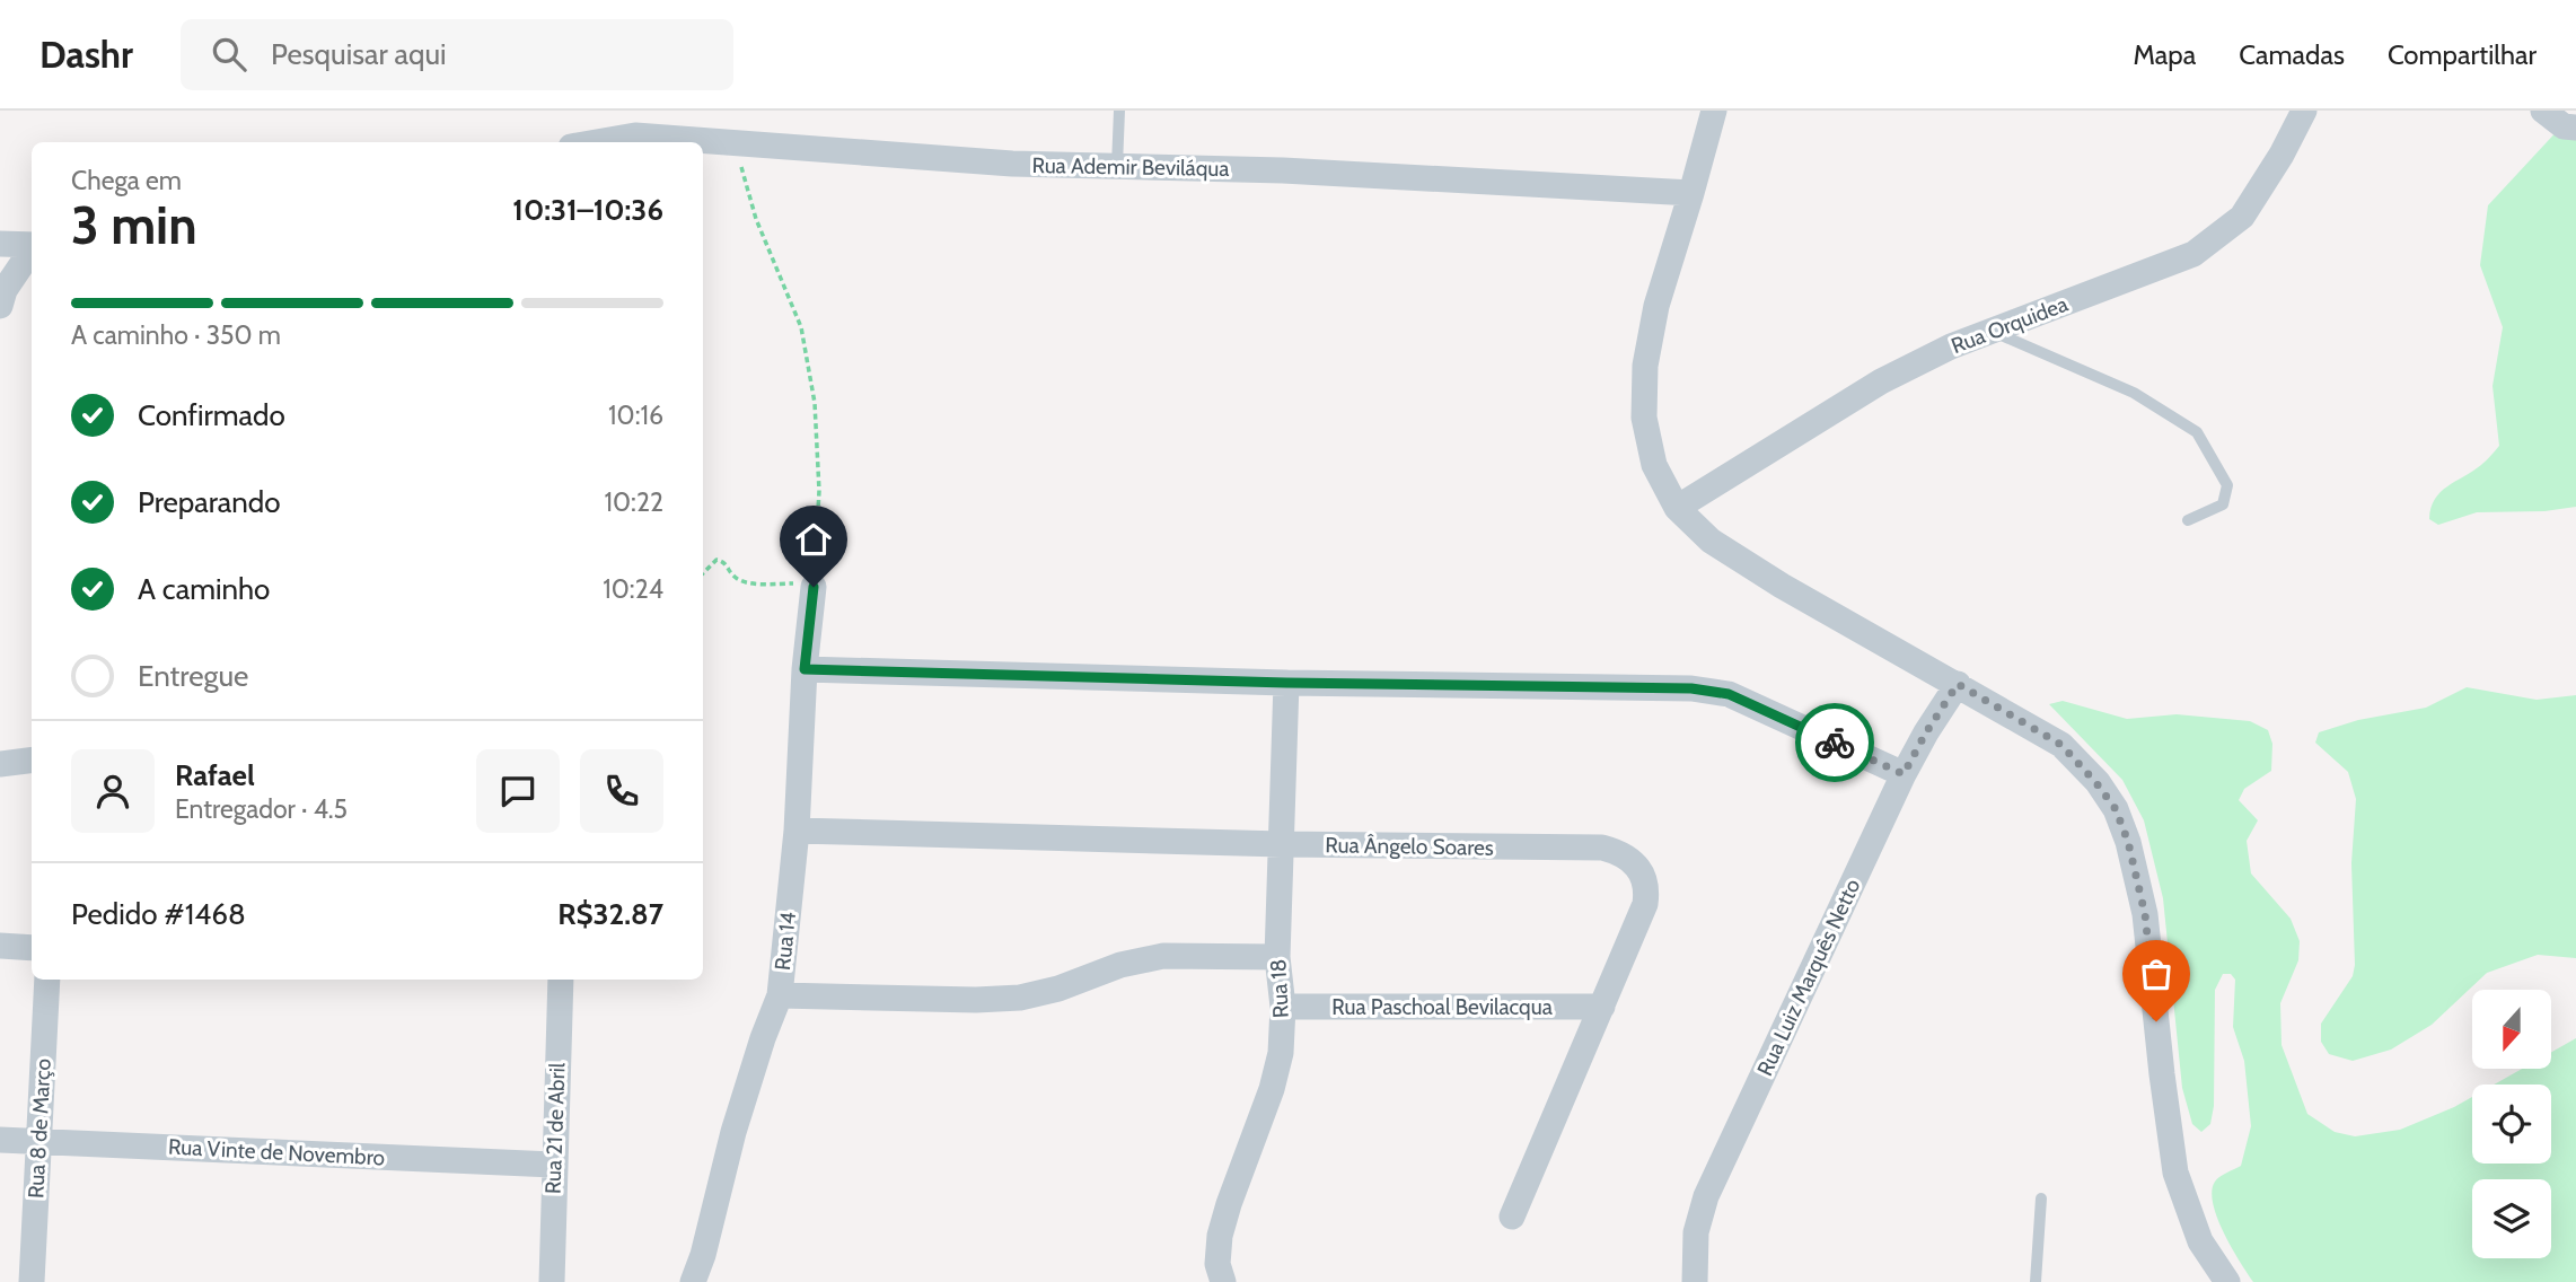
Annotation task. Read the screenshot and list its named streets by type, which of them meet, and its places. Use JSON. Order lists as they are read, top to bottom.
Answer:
{
  "streets": {
    "street": [
      "Rua Ademir Beviláqua",
      "Rua Orquidea",
      "Rua Ângelo Soares",
      "Rua 14",
      "Rua Luiz Marquês Netto",
      "Rua 18",
      "Rua Paschoal Bevilacqua",
      "Rua 8 de Março",
      "Rua 21 de Abril",
      "Rua Vinte de Novembro"
    ]
  },
  "crossings": [
    ["Rua Ângelo Soares", "Rua 14"],
    ["Rua Ângelo Soares", "Rua 18"],
    ["Rua Ângelo Soares", "Rua Paschoal Bevilacqua"],
    ["Rua 18", "Rua Paschoal Bevilacqua"],
    ["Rua 8 de Março", "Rua Vinte de Novembro"],
    ["Rua 21 de Abril", "Rua Vinte de Novembro"]
  ],
  "north": "bottom",
  "page": {
    "header": "Dashr",
    "search": "Pesquisar aqui",
    "nav": ["Mapa", "Camadas", "Compartilhar"],
    "heading": ["3 min", "Chega em", "10:31–10:36"],
    "panel": [
      "Rafael",
      "Entregador · 4.5",
      "Pedido #1468",
      "R$32.87"
    ],
    "bar": "A caminho · 350 m",
    "list": [
      ["Confirmado", "10:16"],
      ["Preparando", "10:22"],
      ["A caminho", "10:24"],
      "Entregue"
    ]
  }
}
